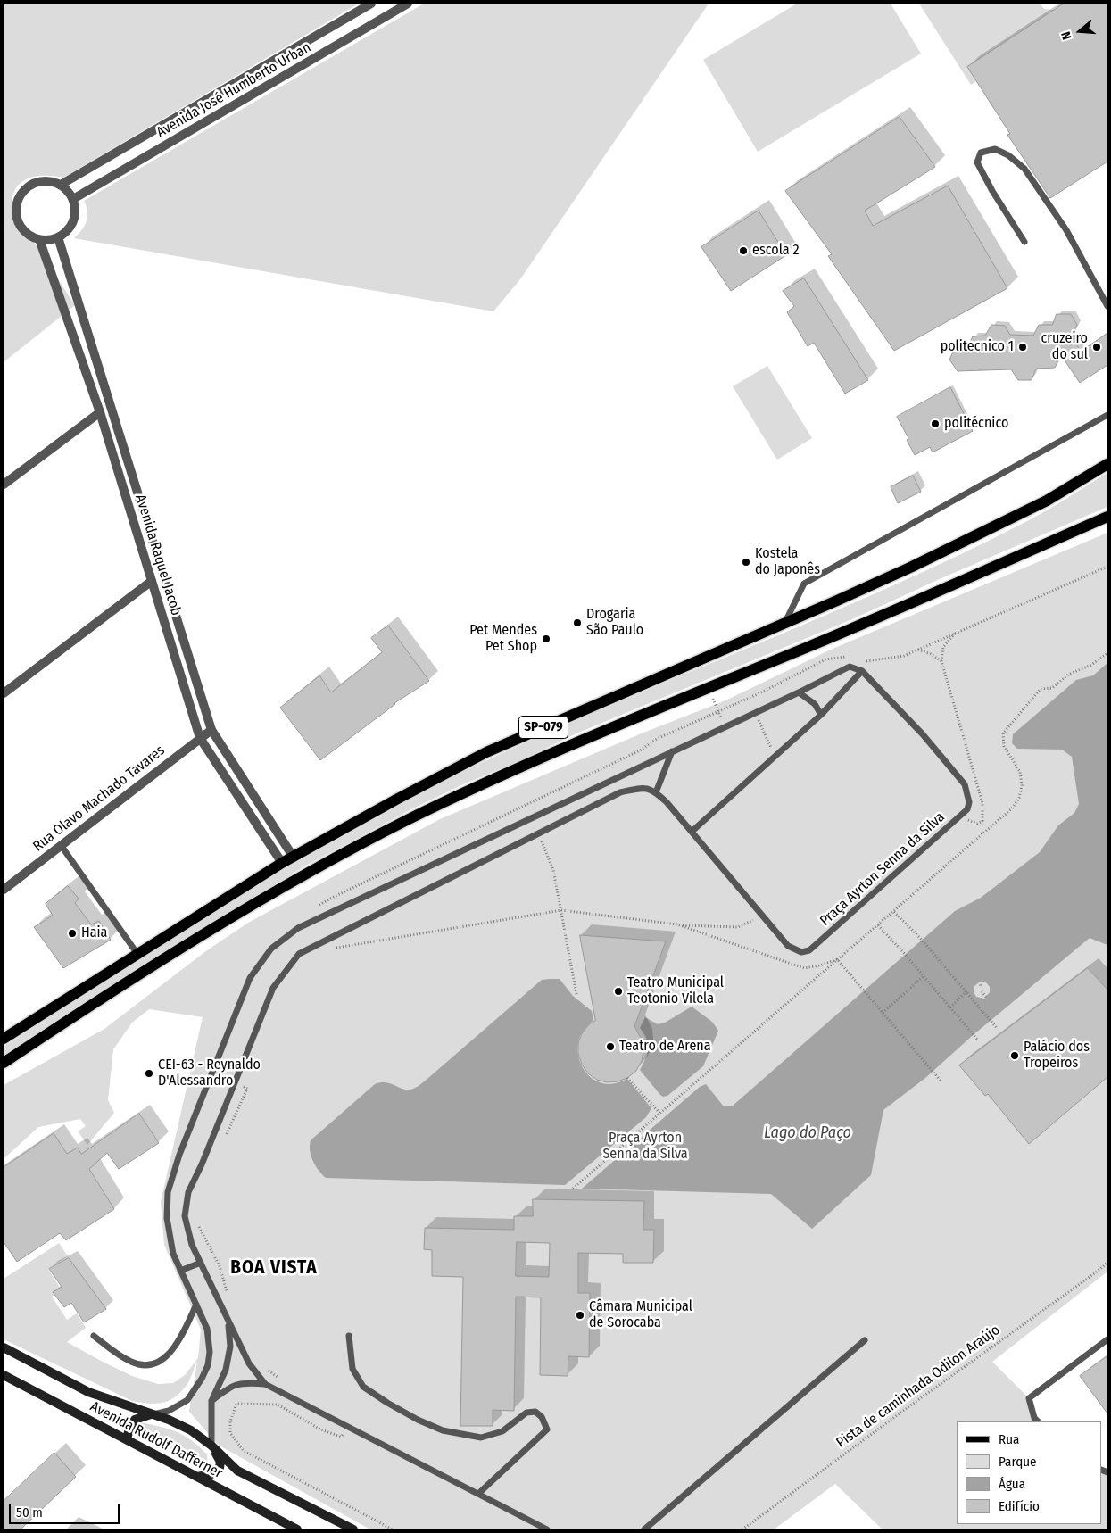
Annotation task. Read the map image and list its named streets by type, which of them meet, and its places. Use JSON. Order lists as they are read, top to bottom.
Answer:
{
  "streets": {
    "main road": ["SP-079", "Avenida Rudolf Dafferner"],
    "street": ["Avenida José Humberto Urban", "Avenida Raquel Jacob", "Rua Olavo Machado Tavares"],
    "lane": ["Praça Ayrton Senna da Silva"],
    "path": ["Pista de caminhada Odilon Araújo"]
  },
  "crossings": [
    ["Avenida José Humberto Urban", "Avenida Raquel Jacob"],
    ["Avenida Raquel Jacob", "SP-079"],
    ["Avenida Raquel Jacob", "Rua Olavo Machado Tavares"]
  ],
  "districts": ["BOA VISTA"],
  "water": ["Lago do Paço"],
  "parks": ["Praça Ayrton Senna da Silva"],
  "places": [
    "escola 2",
    "politecnico 1",
    "cruzeiro do sul",
    "politécnico",
    "Kostela do Japonês",
    "Drogaria São Paulo",
    "Pet Mendes Pet Shop",
    "Haia",
    "Teatro Municipal Teotonio Vilela",
    "Teatro de Arena",
    "Palácio dos Tropeiros",
    "CEI-63 - Reynaldo D'Alessandro",
    "Câmara Municipal de Sorocaba"
  ],
  "legend": [
    "Rua",
    "Parque",
    "Água",
    "Edifício"
  ],
  "scale_bar": "50 m",
  "north": "left"
}
